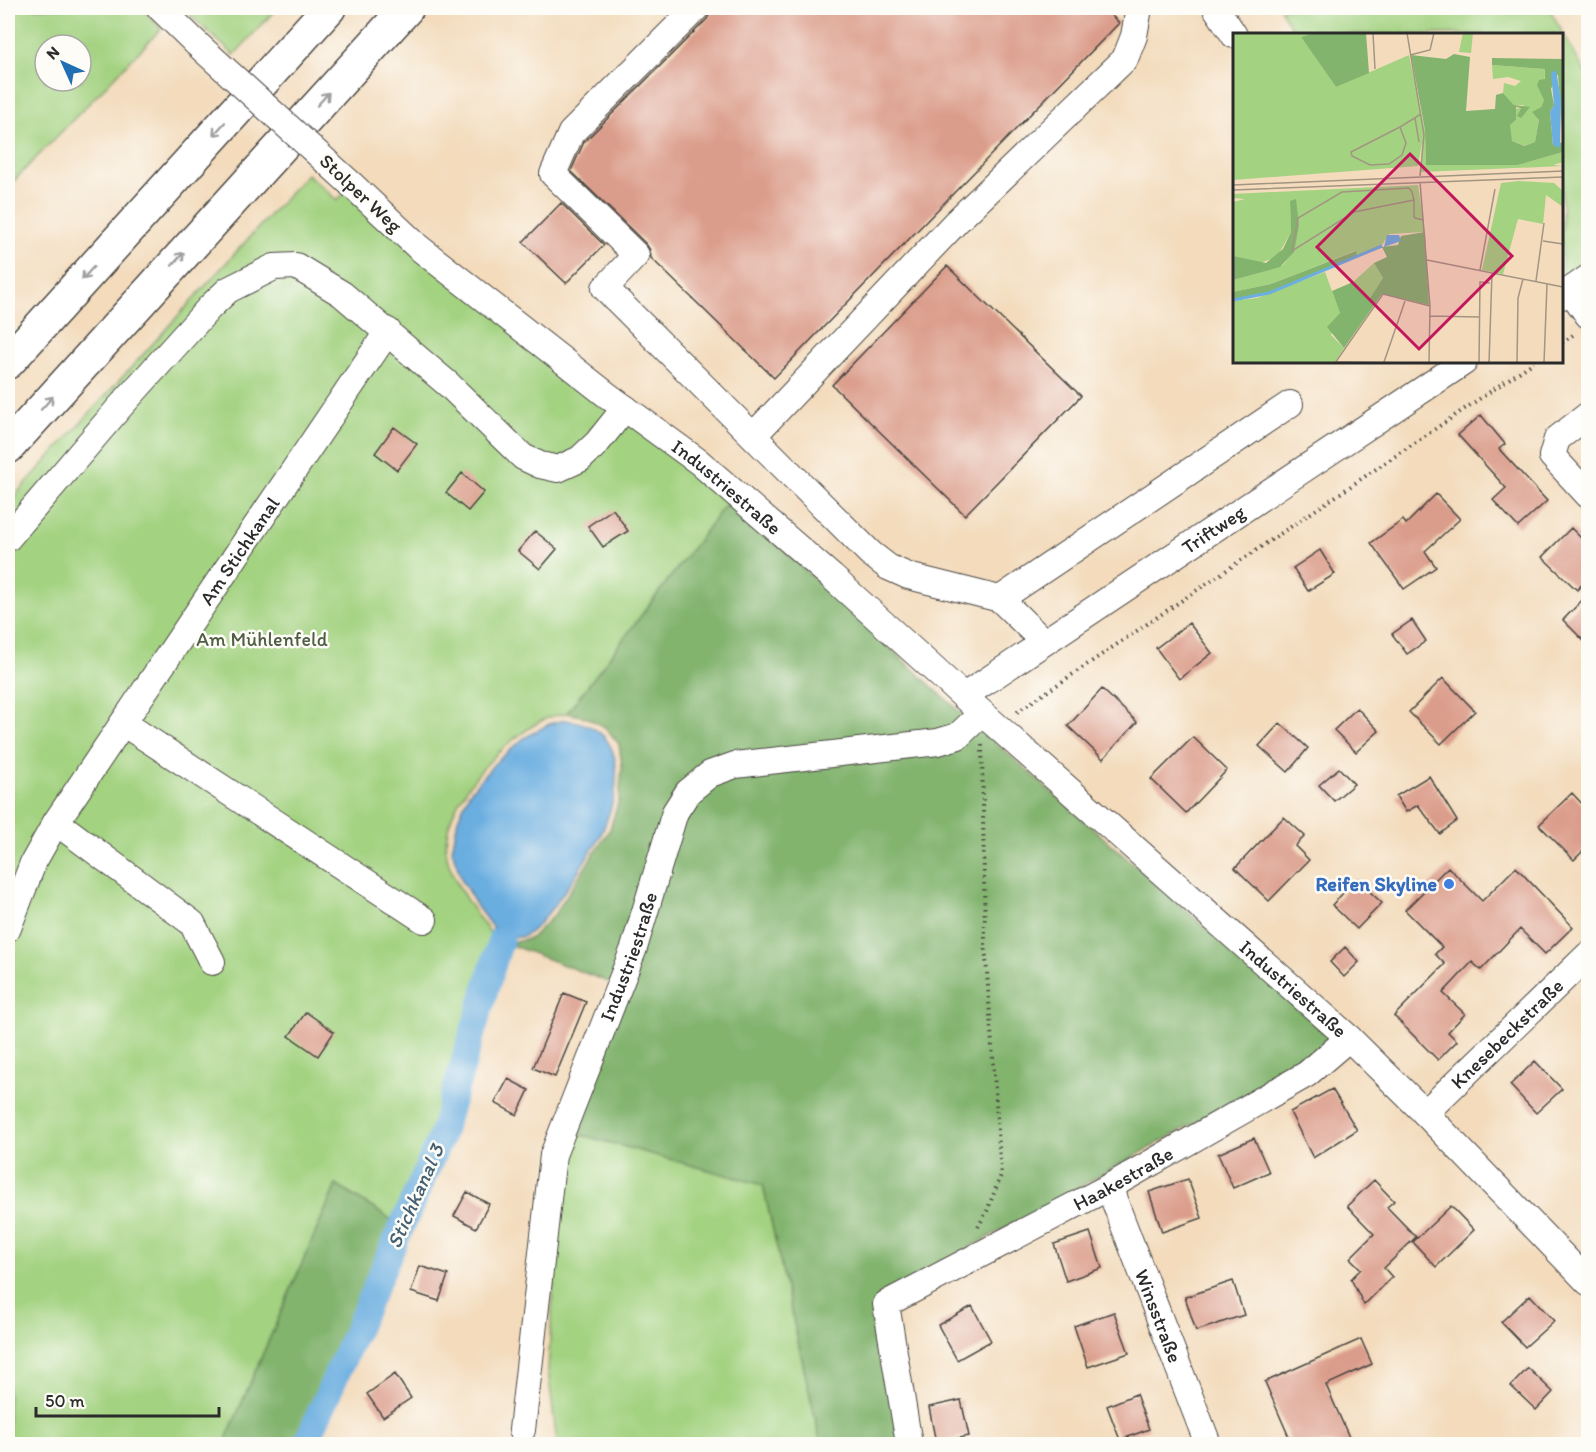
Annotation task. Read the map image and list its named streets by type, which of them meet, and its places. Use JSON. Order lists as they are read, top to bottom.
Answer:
{
  "streets": {
    "street": [
      "Stolper Weg",
      "Industriestraße",
      "Triftweg",
      "Am Stichkanal",
      "Knesebeckstraße",
      "Haakestraße",
      "Winsstraße"
    ]
  },
  "crossings": [
    ["Stolper Weg", "Industriestraße"],
    ["Industriestraße", "Triftweg"],
    ["Industriestraße", "Knesebeckstraße"],
    ["Industriestraße", "Haakestraße"],
    ["Haakestraße", "Winsstraße"]
  ],
  "water": ["Stichkanal 3"],
  "parks": ["Am Mühlenfeld"],
  "places": ["Reifen Skyline"],
  "scale_bar": "50 m",
  "north": "top left"
}
